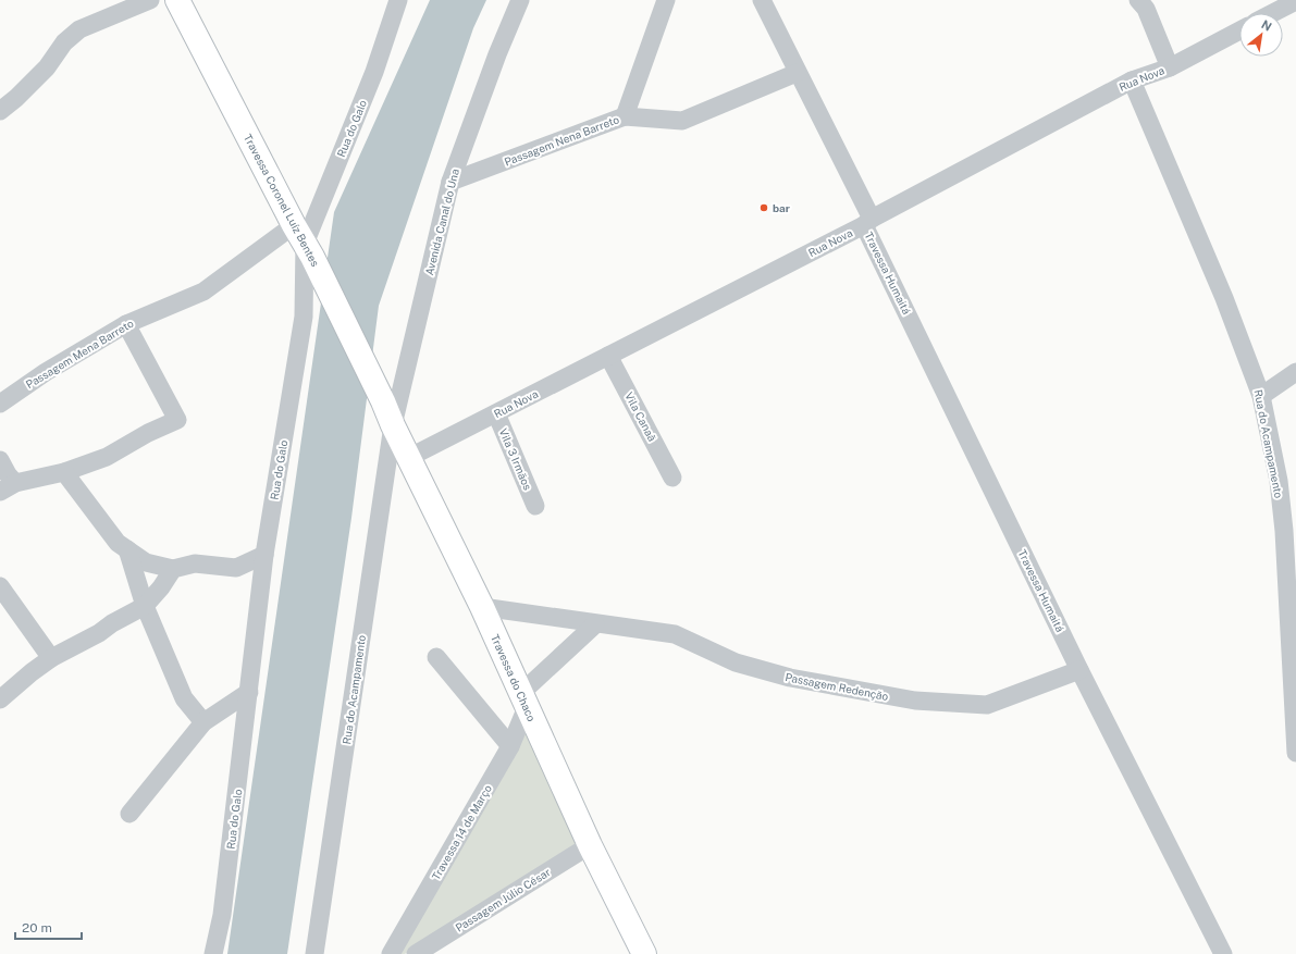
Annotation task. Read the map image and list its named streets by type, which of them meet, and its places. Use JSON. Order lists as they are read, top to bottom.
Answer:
{
  "streets": {
    "street": [
      "Rua Nova",
      "Rua do Galo",
      "Passagem Nena Barreto",
      "Travessa Coronel Luíz Bentes",
      "Avenida Canal do Una",
      "Travessa Humaitá",
      "Passagem Mena Barreto",
      "Vila Canaã",
      "Rua do Acampamento",
      "Vila 3 Irmãos",
      "Travessa do Chaco",
      "Passagem Redenção",
      "Travessa 14 de Março",
      "Passagem Júlio César"
    ]
  },
  "crossings": [
    ["Rua Nova", "Travessa Humaitá"],
    ["Rua Nova", "Vila Canaã"],
    ["Rua Nova", "Rua do Acampamento"],
    ["Rua Nova", "Vila 3 Irmãos"],
    ["Rua Nova", "Travessa do Chaco"],
    ["Rua do Galo", "Travessa Coronel Luíz Bentes"],
    ["Rua do Galo", "Passagem Mena Barreto"],
    ["Passagem Nena Barreto", "Avenida Canal do Una"],
    ["Passagem Nena Barreto", "Travessa Humaitá"],
    ["Travessa Coronel Luíz Bentes", "Passagem Mena Barreto"],
    ["Travessa Coronel Luíz Bentes", "Travessa do Chaco"],
    ["Avenida Canal do Una", "Rua do Acampamento"],
    ["Avenida Canal do Una", "Travessa do Chaco"],
    ["Travessa Humaitá", "Passagem Redenção"],
    ["Rua do Acampamento", "Travessa do Chaco"],
    ["Travessa do Chaco", "Passagem Redenção"],
    ["Travessa do Chaco", "Travessa 14 de Março"],
    ["Travessa do Chaco", "Passagem Júlio César"]
  ],
  "places": ["bar"],
  "scale_bar": "20 m",
  "north": "top right"
}
